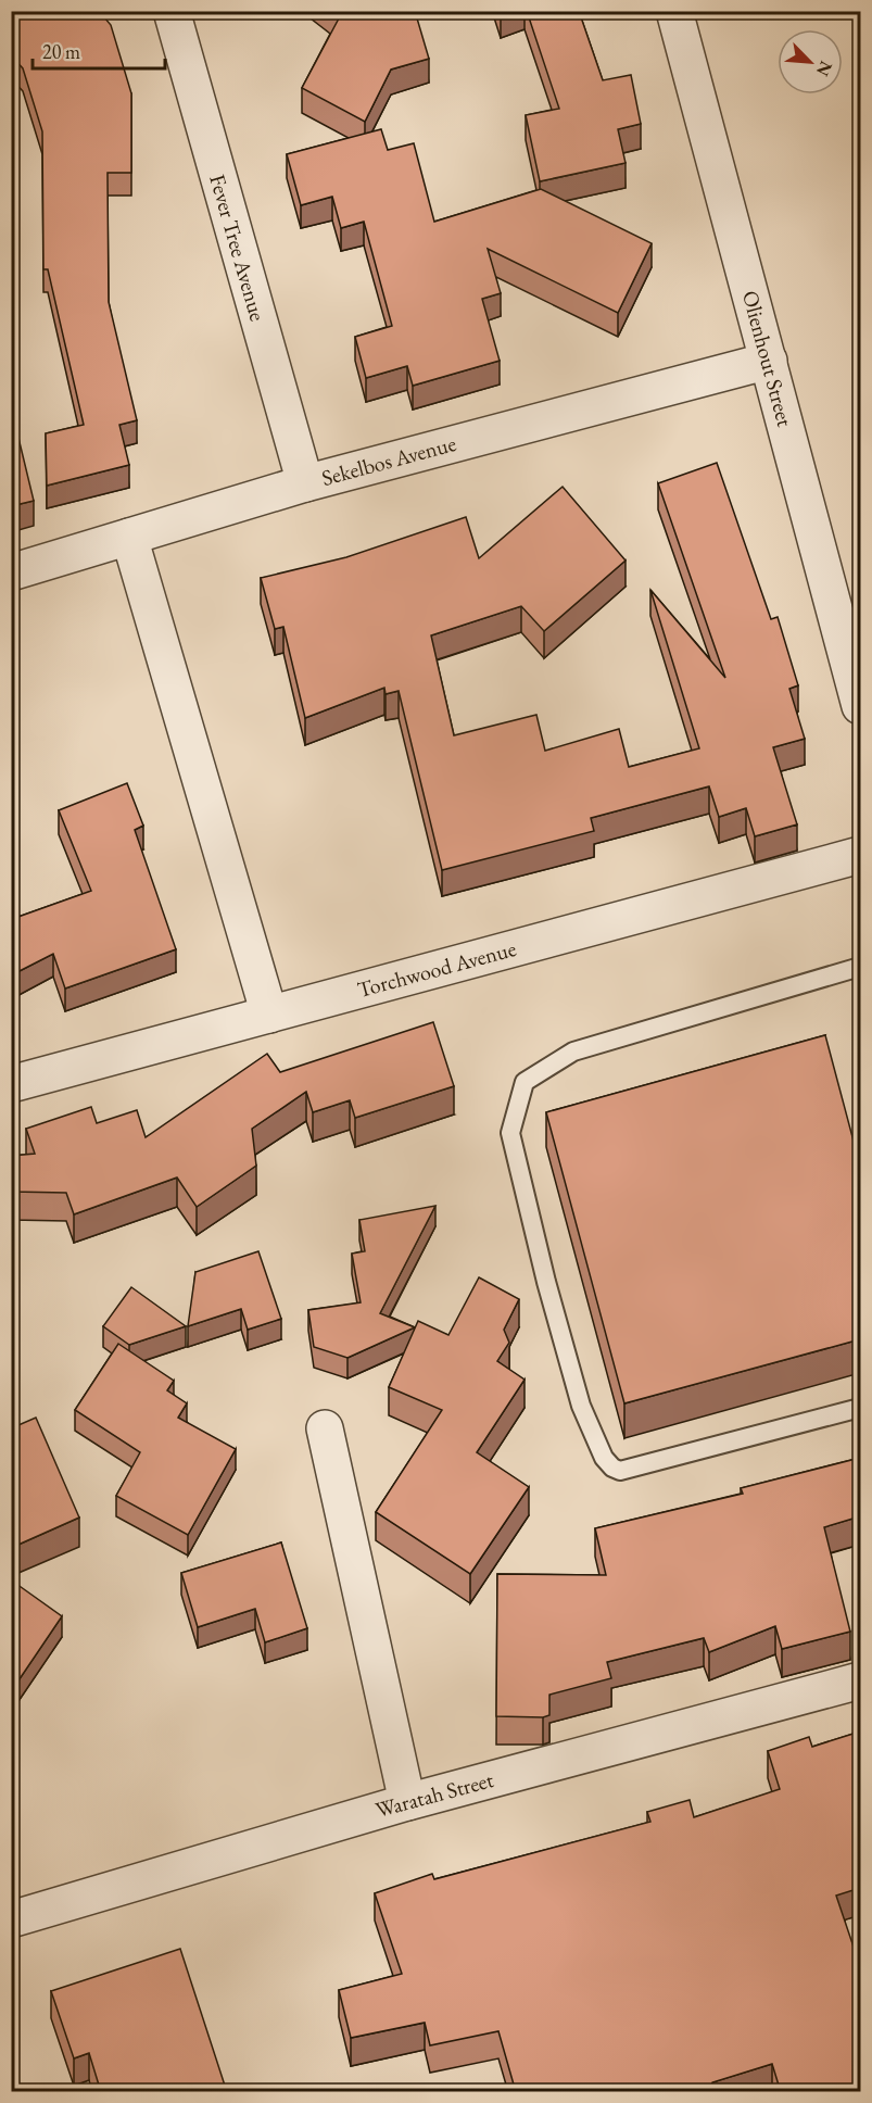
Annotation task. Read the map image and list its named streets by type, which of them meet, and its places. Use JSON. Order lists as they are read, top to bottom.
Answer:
{
  "streets": {
    "street": [
      "Fever Tree Avenue",
      "Olienhout Street",
      "Sekelbos Avenue",
      "Torchwood Avenue",
      "Waratah Street"
    ]
  },
  "crossings": [
    ["Fever Tree Avenue", "Sekelbos Avenue"],
    ["Olienhout Street", "Sekelbos Avenue"]
  ],
  "scale_bar": "20 m",
  "north": "bottom right"
}
